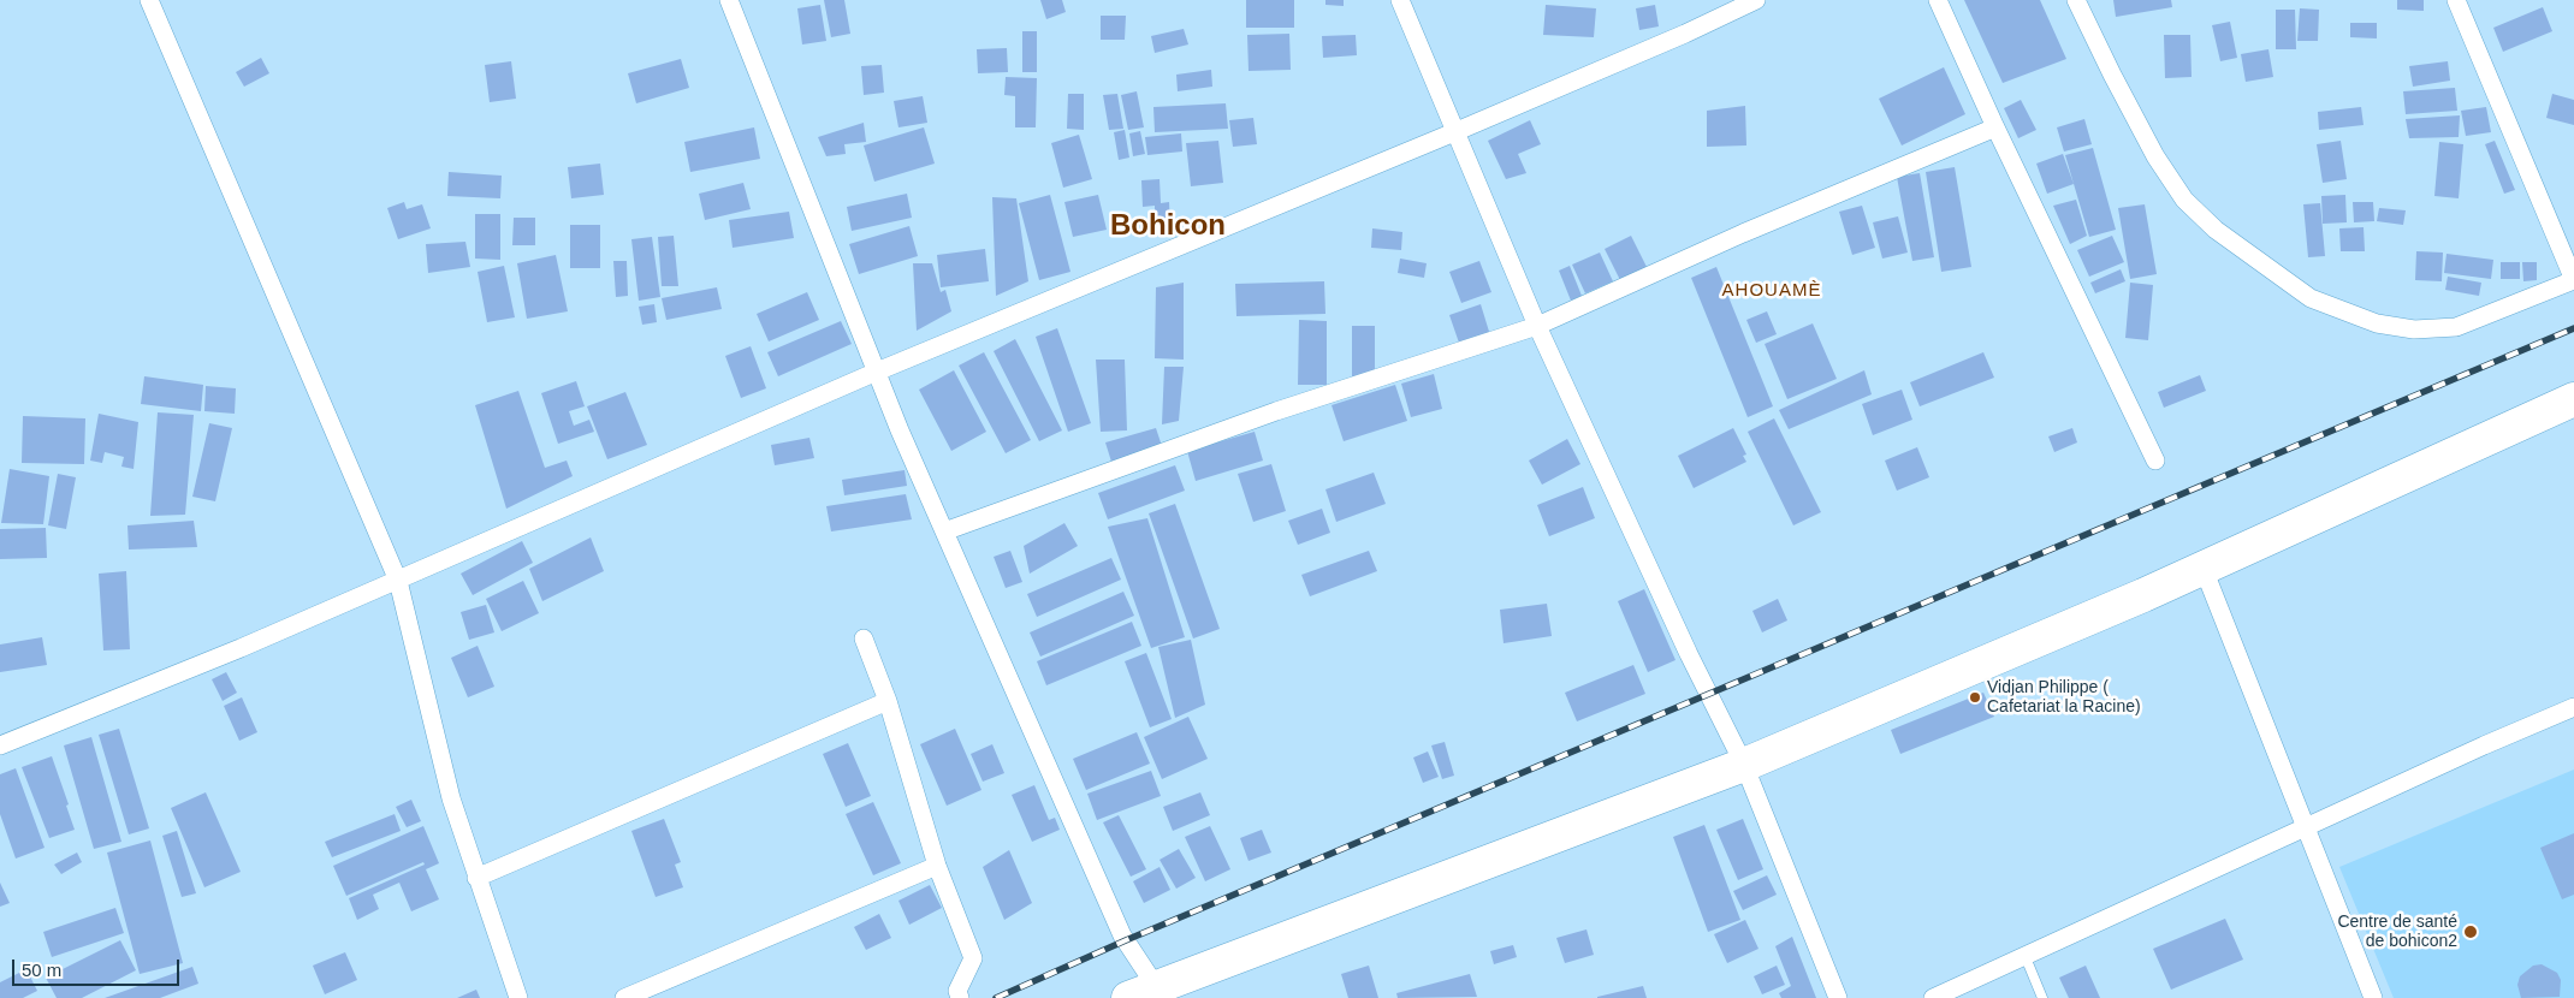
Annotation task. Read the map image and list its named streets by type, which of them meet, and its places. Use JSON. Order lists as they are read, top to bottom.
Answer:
{
  "districts": ["Bohicon", "AHOUAMÈ"],
  "places": ["Vidjan Philippe ( Cafetariat la Racine)", "Centre de santé de bohicon2"],
  "scale_bar": "50 m"
}
